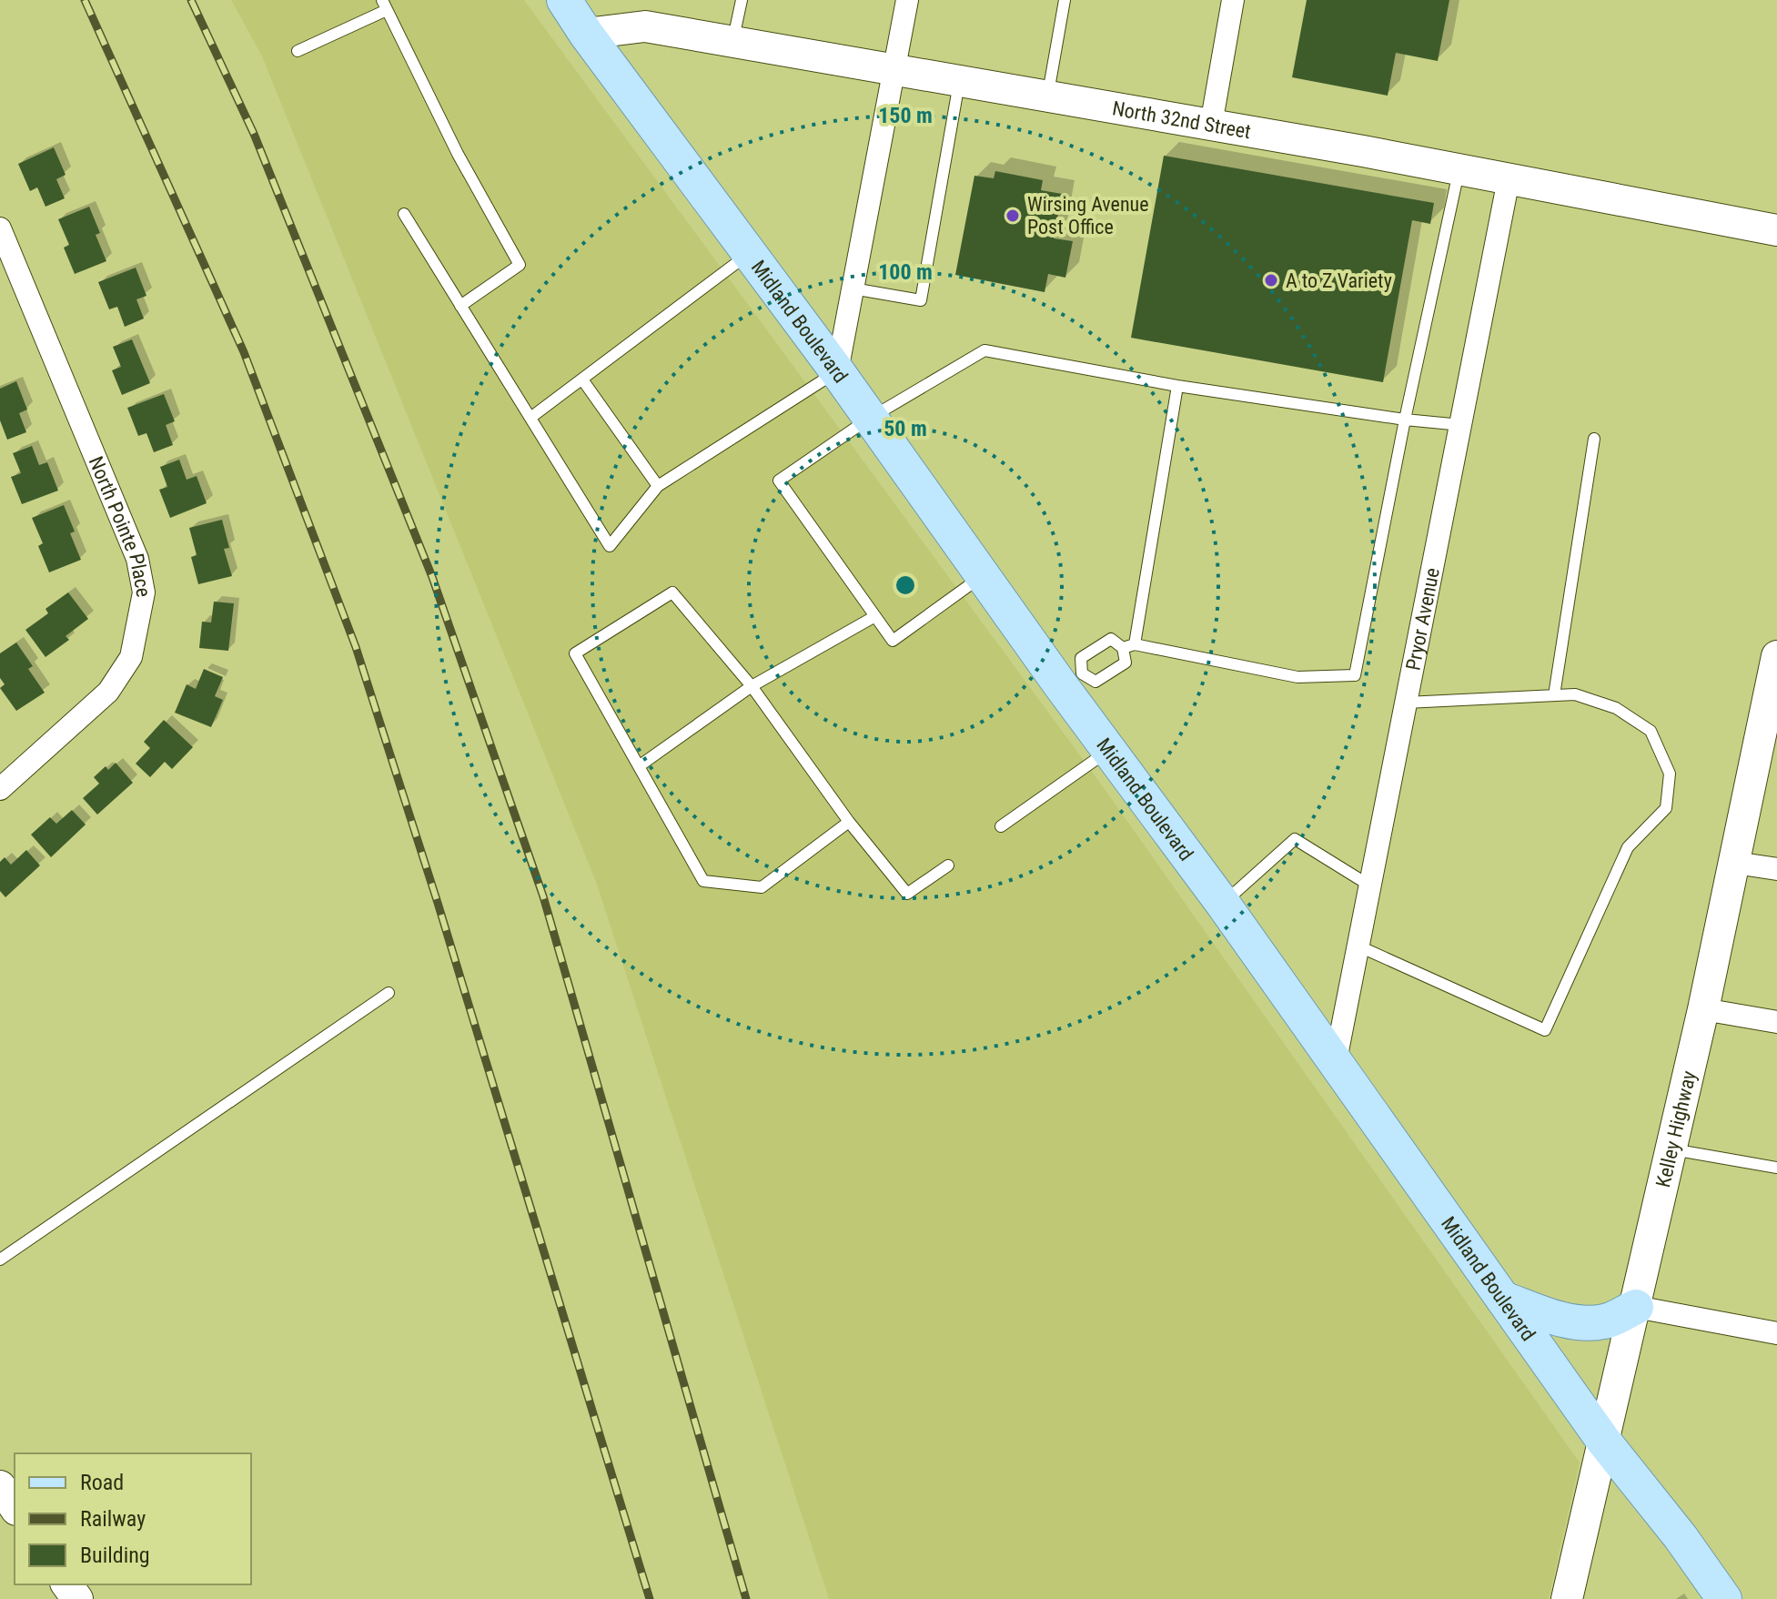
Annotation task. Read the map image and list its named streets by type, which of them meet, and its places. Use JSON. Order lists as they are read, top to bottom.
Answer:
{
  "streets": {
    "main road": ["Midland Boulevard"],
    "street": [
      "North 32nd Street",
      "North Pointe Place",
      "Pryor Avenue",
      "Kelley Highway"
    ]
  },
  "crossings": [
    ["North 32nd Street", "Midland Boulevard"],
    ["North 32nd Street", "Pryor Avenue"],
    ["Midland Boulevard", "Pryor Avenue"],
    ["Midland Boulevard", "Kelley Highway"]
  ],
  "places": ["Wirsing Avenue Post Office", "A to Z Variety"],
  "legend": ["Road", "Railway", "Building"],
  "rings": ["150 m", "100 m", "50 m"]
}
